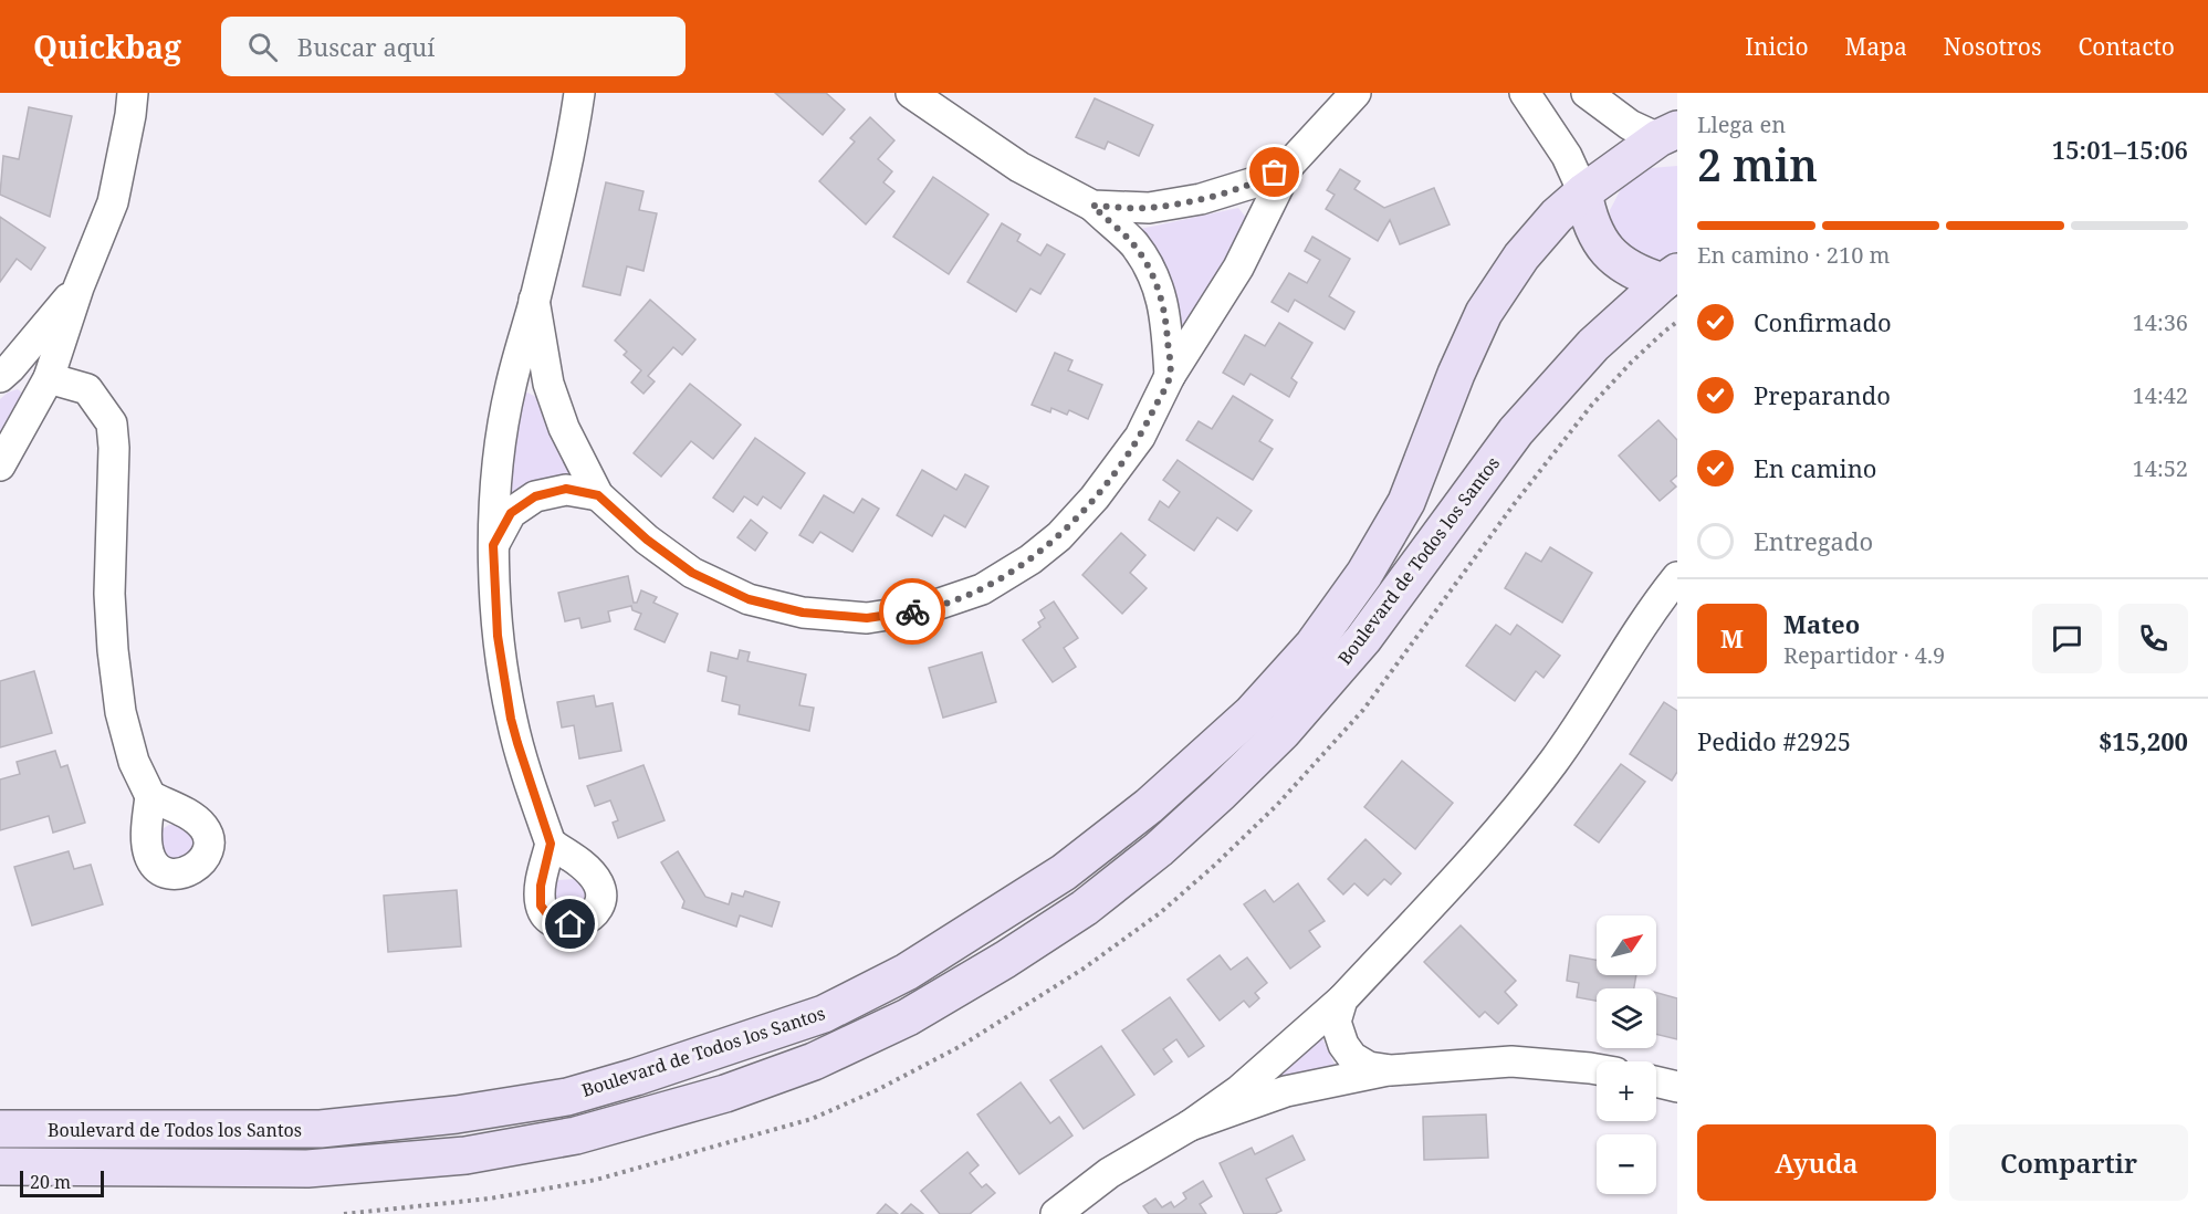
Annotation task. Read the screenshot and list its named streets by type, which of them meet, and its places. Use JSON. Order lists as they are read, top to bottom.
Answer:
{
  "streets": {
    "street": ["Boulevard de Todos los Santos"]
  },
  "scale_bar": "20 m",
  "north": "top right",
  "page": {
    "header": "Quickbag",
    "search": "Buscar aquí",
    "nav": [
      "Inicio",
      "Mapa",
      "Nosotros",
      "Contacto"
    ],
    "heading": ["2 min", "Llega en", "15:01–15:06"],
    "panel": [
      "Mateo",
      "Repartidor · 4.9",
      "Pedido #2925",
      "$15,200"
    ],
    "bar": "En camino · 210 m",
    "list": [
      ["Confirmado", "14:36"],
      ["Preparando", "14:42"],
      ["En camino", "14:52"],
      "Entregado"
    ],
    "round": "M",
    "map_buttons": ["+", "−"],
    "buttons": ["Ayuda", "Compartir"],
    "scale": "20 m"
  }
}
